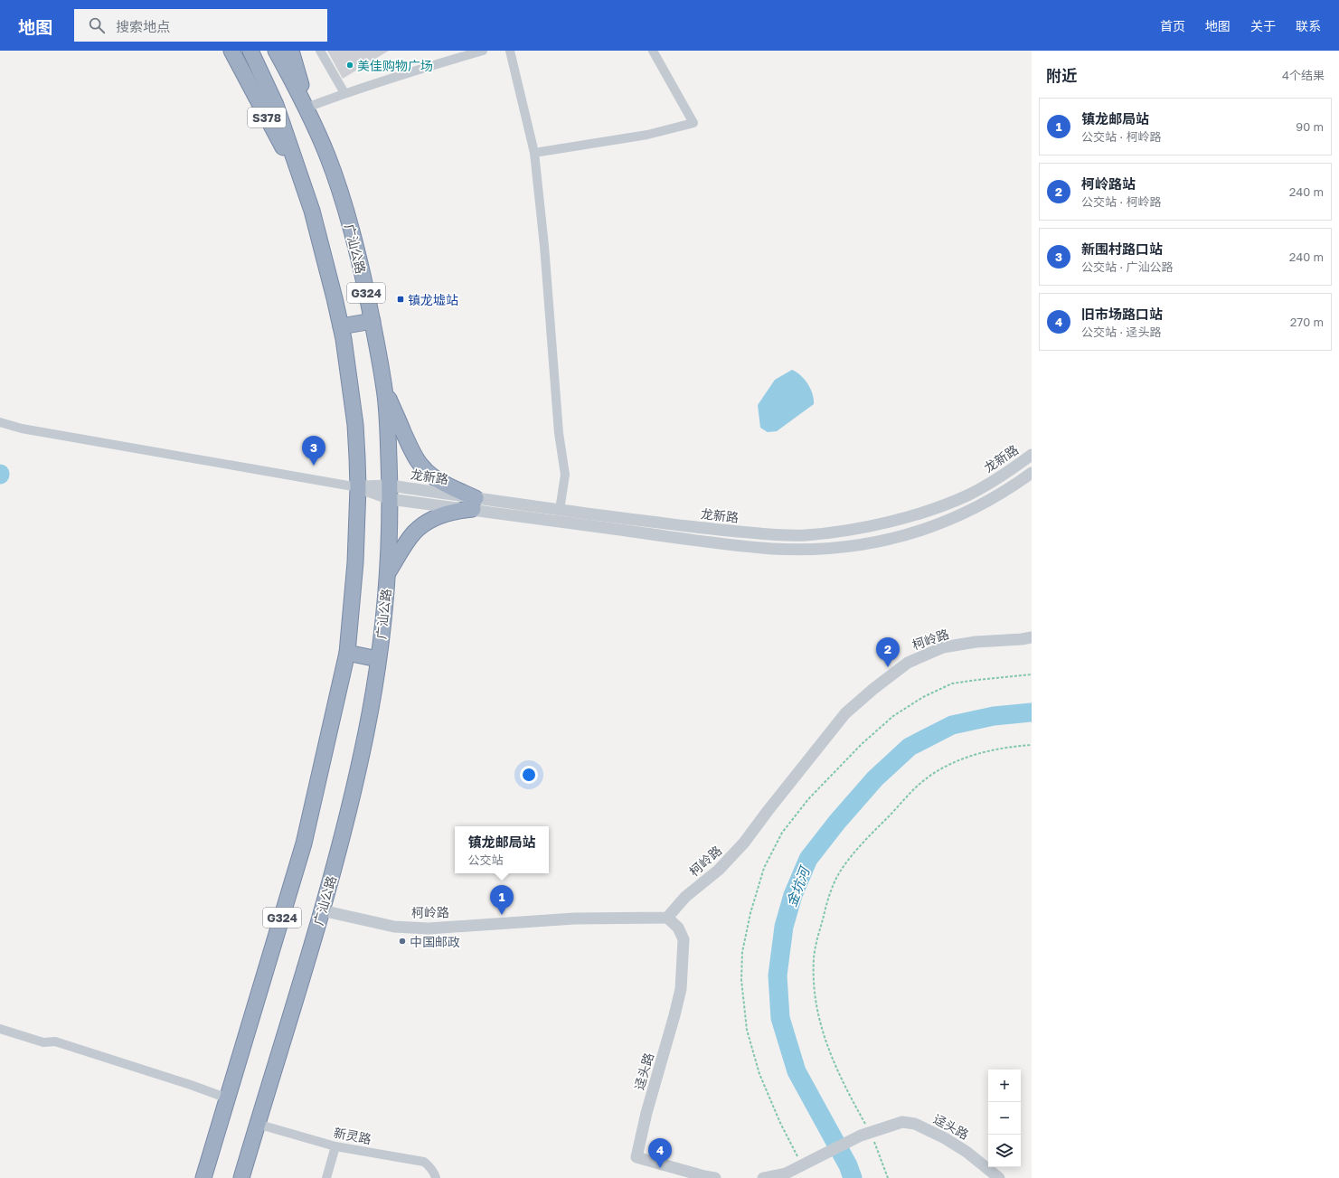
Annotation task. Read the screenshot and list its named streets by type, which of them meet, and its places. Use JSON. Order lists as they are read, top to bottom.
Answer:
{
  "streets": {
    "highway": ["S378", "广汕公路", "G324"],
    "street": [
      "龙新路",
      "柯岭路",
      "迳头路",
      "新灵路"
    ]
  },
  "crossings": [
    ["S378", "G324"],
    ["广汕公路", "龙新路"],
    ["广汕公路", "柯岭路"],
    ["广汕公路", "新灵路"],
    ["G324", "龙新路"],
    ["柯岭路", "迳头路"]
  ],
  "water": ["金坑河"],
  "places": {
    "other": ["美佳购物广场", "中国邮政"],
    "transit": ["镇龙墟站"]
  },
  "page": {
    "header": "地图",
    "search": "搜索地点",
    "nav": [
      "首页",
      "地图",
      "关于",
      "联系"
    ],
    "heading": ["附近", "4个结果"],
    "list": [
      {
        "mark": "1",
        "name": "镇龙邮局站",
        "note": "公交站 · 柯岭路",
        "value": "90 m"
      },
      {
        "mark": "2",
        "name": "柯岭路站",
        "note": "公交站 · 柯岭路",
        "value": "240 m"
      },
      {
        "mark": "3",
        "name": "新围村路口站",
        "note": "公交站 · 广汕公路",
        "value": "240 m"
      },
      {
        "mark": "4",
        "name": "旧市场路口站",
        "note": "公交站 · 迳头路",
        "value": "270 m"
      }
    ],
    "pins": [
      "3",
      "2",
      "1",
      "4"
    ],
    "popup": ["镇龙邮局站", "公交站"],
    "map_buttons": ["+", "−"]
  }
}
